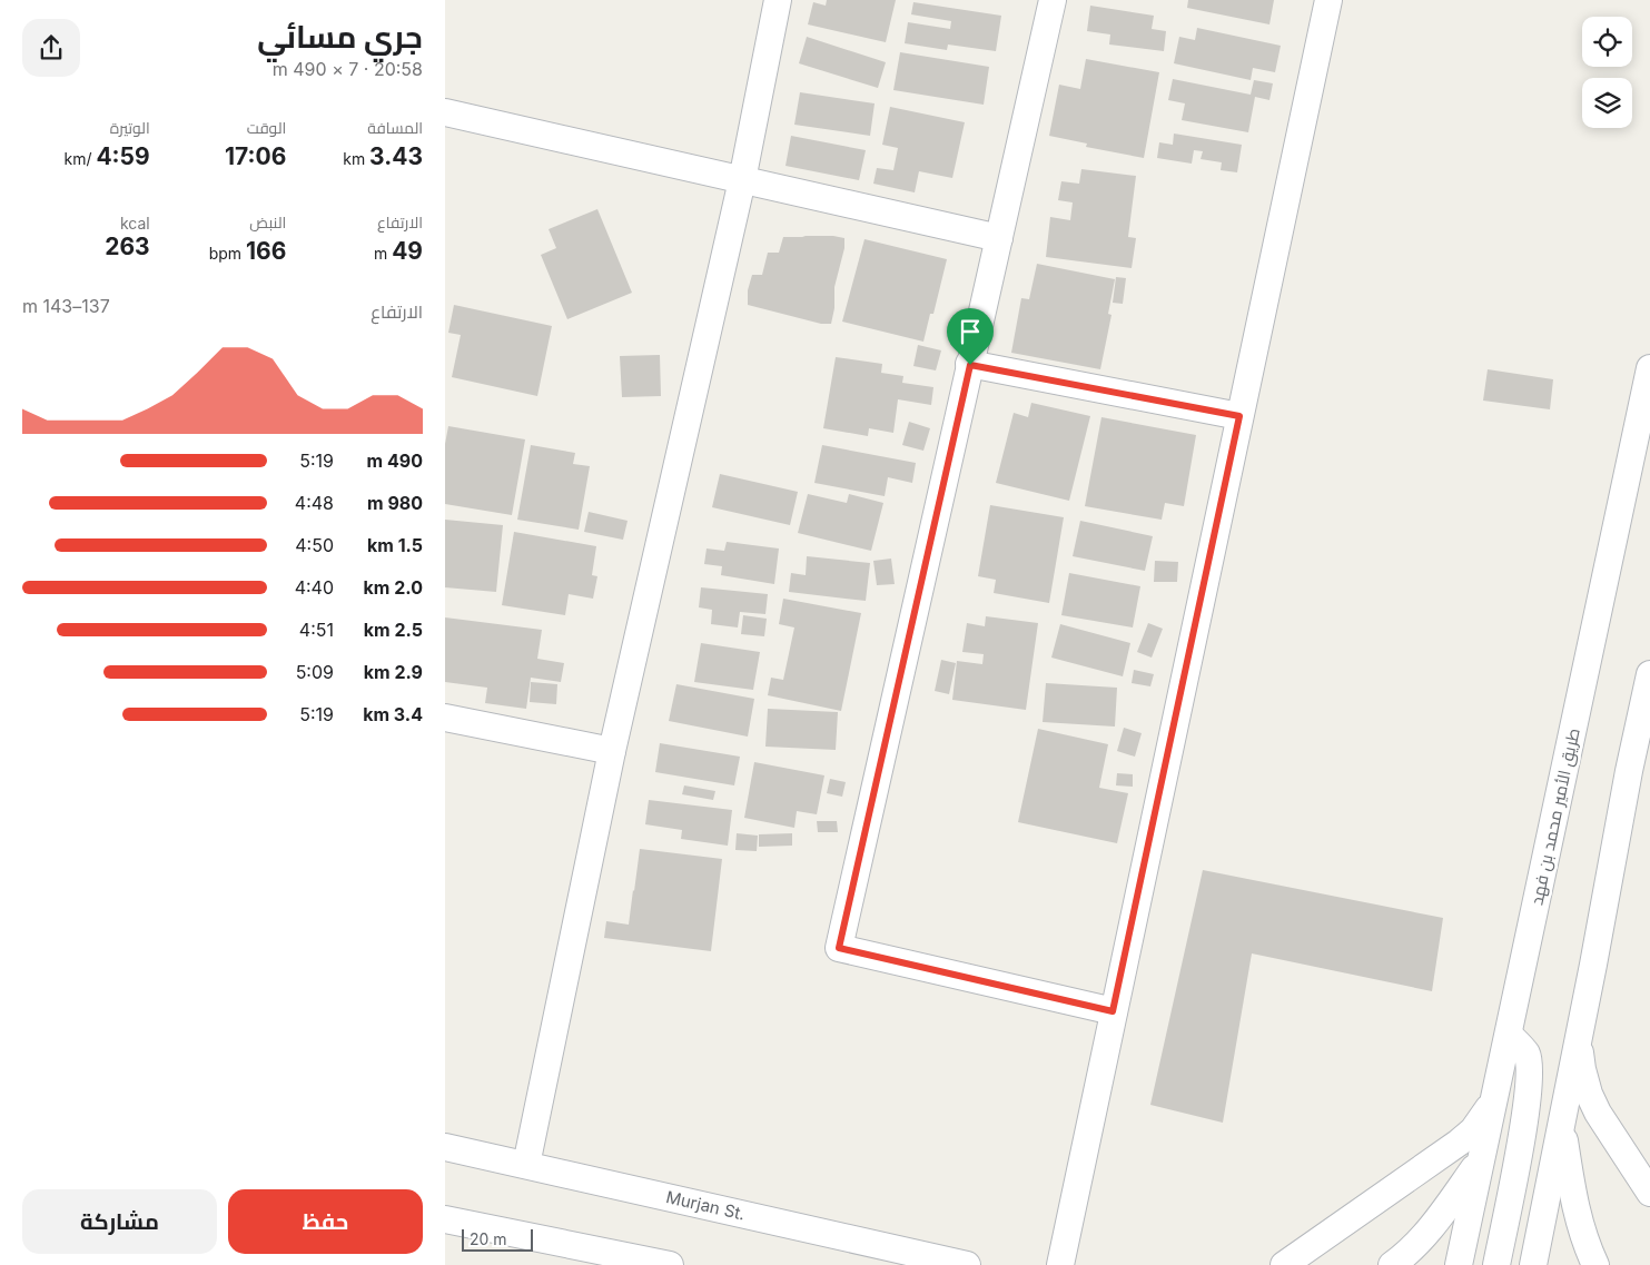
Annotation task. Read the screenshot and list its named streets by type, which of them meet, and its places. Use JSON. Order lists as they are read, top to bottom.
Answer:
{
  "streets": {
    "street": ["طريق الأمير محمد بن فهد", "Murjan St."]
  },
  "scale_bar": "20 m",
  "page": {
    "heading": ["جري مسائي", "20:58 · 7 × 490 m"],
    "stats": [
      ["المسافة", "3.43 km"],
      ["الوقت", "17:06"],
      ["الوتيرة", "4:59 /km"],
      ["الارتفاع", "49 m"],
      ["النبض", "166 bpm"],
      ["kcal", "263"]
    ],
    "chart": ["الارتفاع", "137–143 m"],
    "list": [
      {
        "name": "490 m",
        "note": "5:19"
      },
      {
        "name": "980 m",
        "note": "4:48"
      },
      {
        "name": "1.5 km",
        "note": "4:50"
      },
      {
        "name": "2.0 km",
        "note": "4:40"
      },
      {
        "name": "2.5 km",
        "note": "4:51"
      },
      {
        "name": "2.9 km",
        "note": "5:09"
      },
      {
        "name": "3.4 km",
        "note": "5:19"
      }
    ],
    "buttons": ["حفظ", "مشاركة"],
    "scale": "20 m"
  }
}
